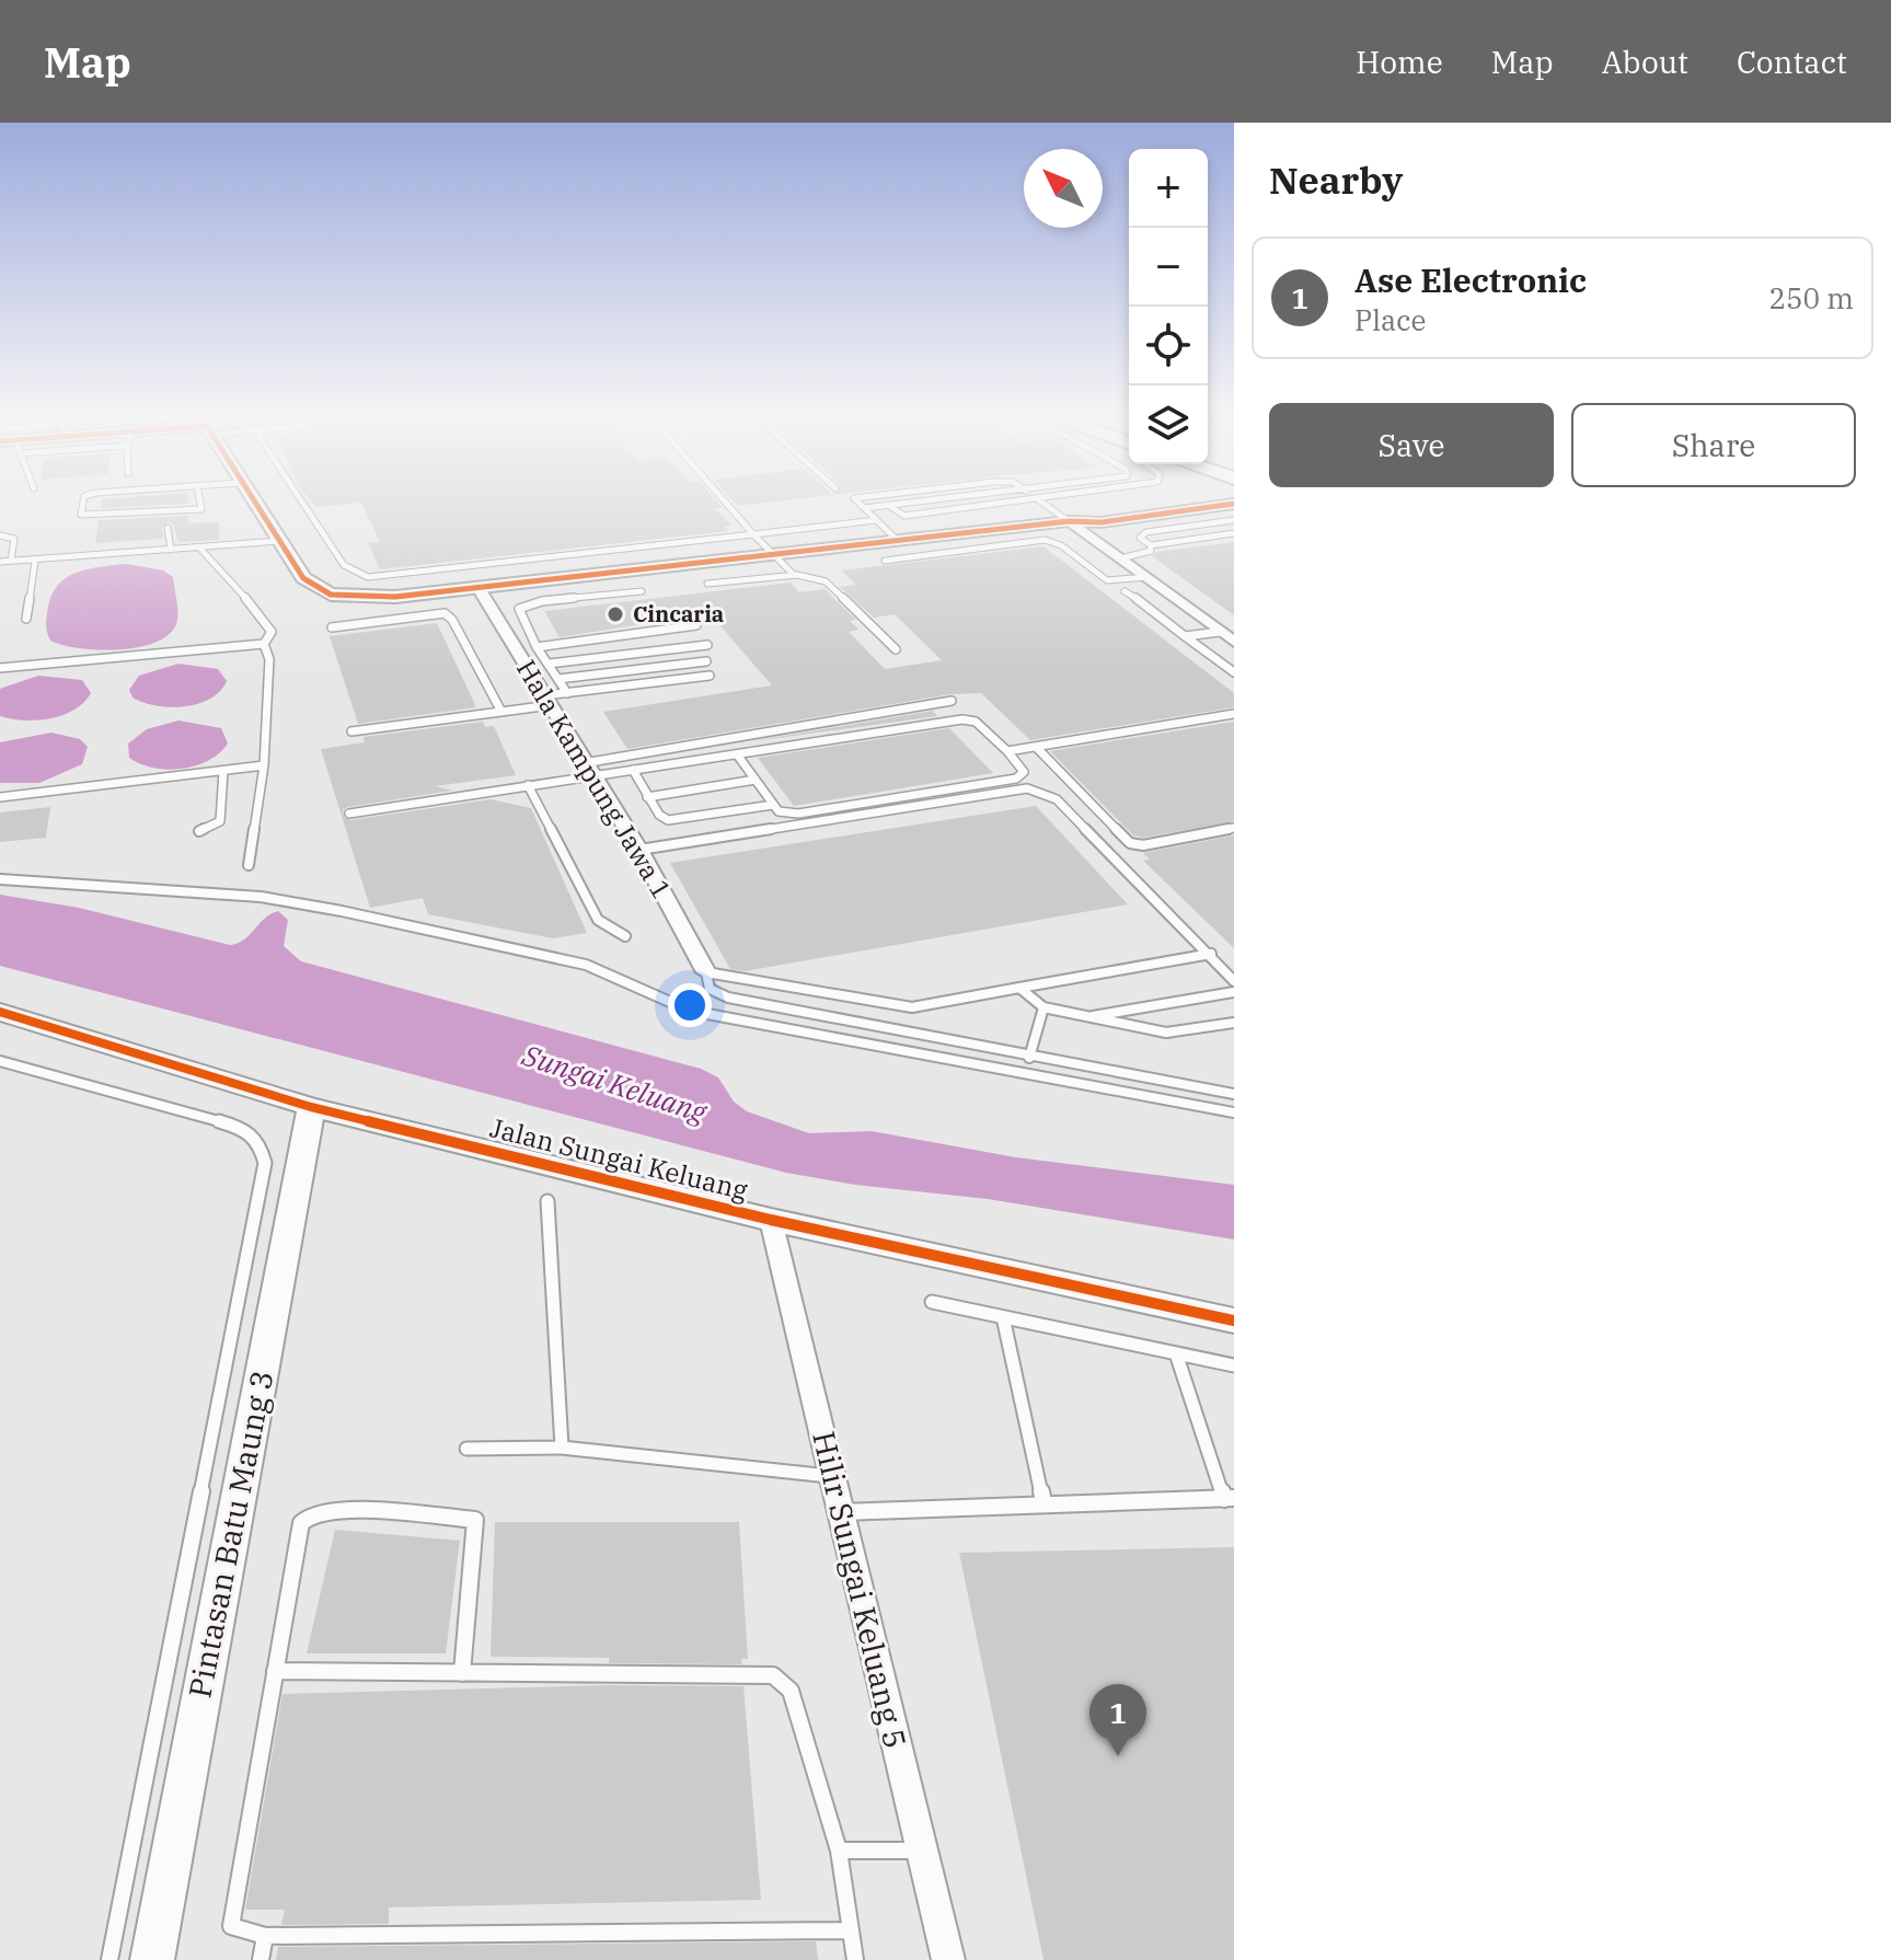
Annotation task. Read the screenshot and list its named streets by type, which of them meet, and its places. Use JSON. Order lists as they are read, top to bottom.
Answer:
{
  "streets": {
    "street": [
      "Hala Kampung Jawa 1",
      "Jalan Sungai Keluang",
      "Pintasan Batu Maung 3",
      "Hilir Sungai Keluang 5"
    ]
  },
  "crossings": [
    ["Jalan Sungai Keluang", "Pintasan Batu Maung 3"],
    ["Jalan Sungai Keluang", "Hilir Sungai Keluang 5"]
  ],
  "water": ["Sungai Keluang"],
  "places": ["Cincaria"],
  "north": "top left",
  "page": {
    "header": "Map",
    "nav": [
      "Home",
      "Map",
      "About",
      "Contact"
    ],
    "heading": "Nearby",
    "map_buttons": ["+", "−"],
    "list": [
      {
        "mark": "1",
        "name": "Ase Electronic",
        "note": "Place",
        "value": "250 m"
      }
    ],
    "buttons": ["Save", "Share"],
    "pins": "1"
  }
}
